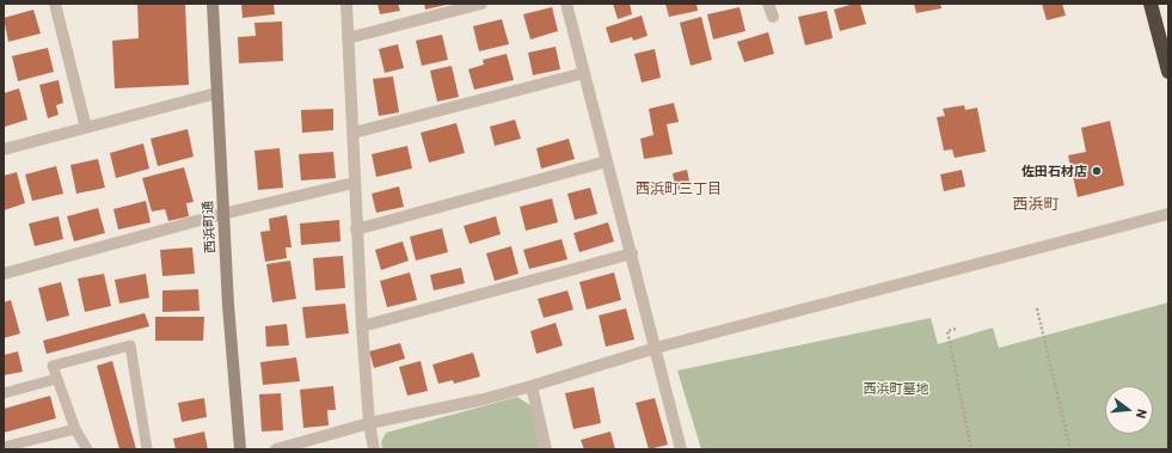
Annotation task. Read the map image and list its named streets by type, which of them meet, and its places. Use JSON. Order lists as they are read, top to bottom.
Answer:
{
  "streets": {
    "street": ["西浜町通"]
  },
  "districts": ["西浜町三丁目", "西浜町"],
  "parks": ["西浜町墓地"],
  "places": ["佐田石材店"],
  "north": "right"
}
